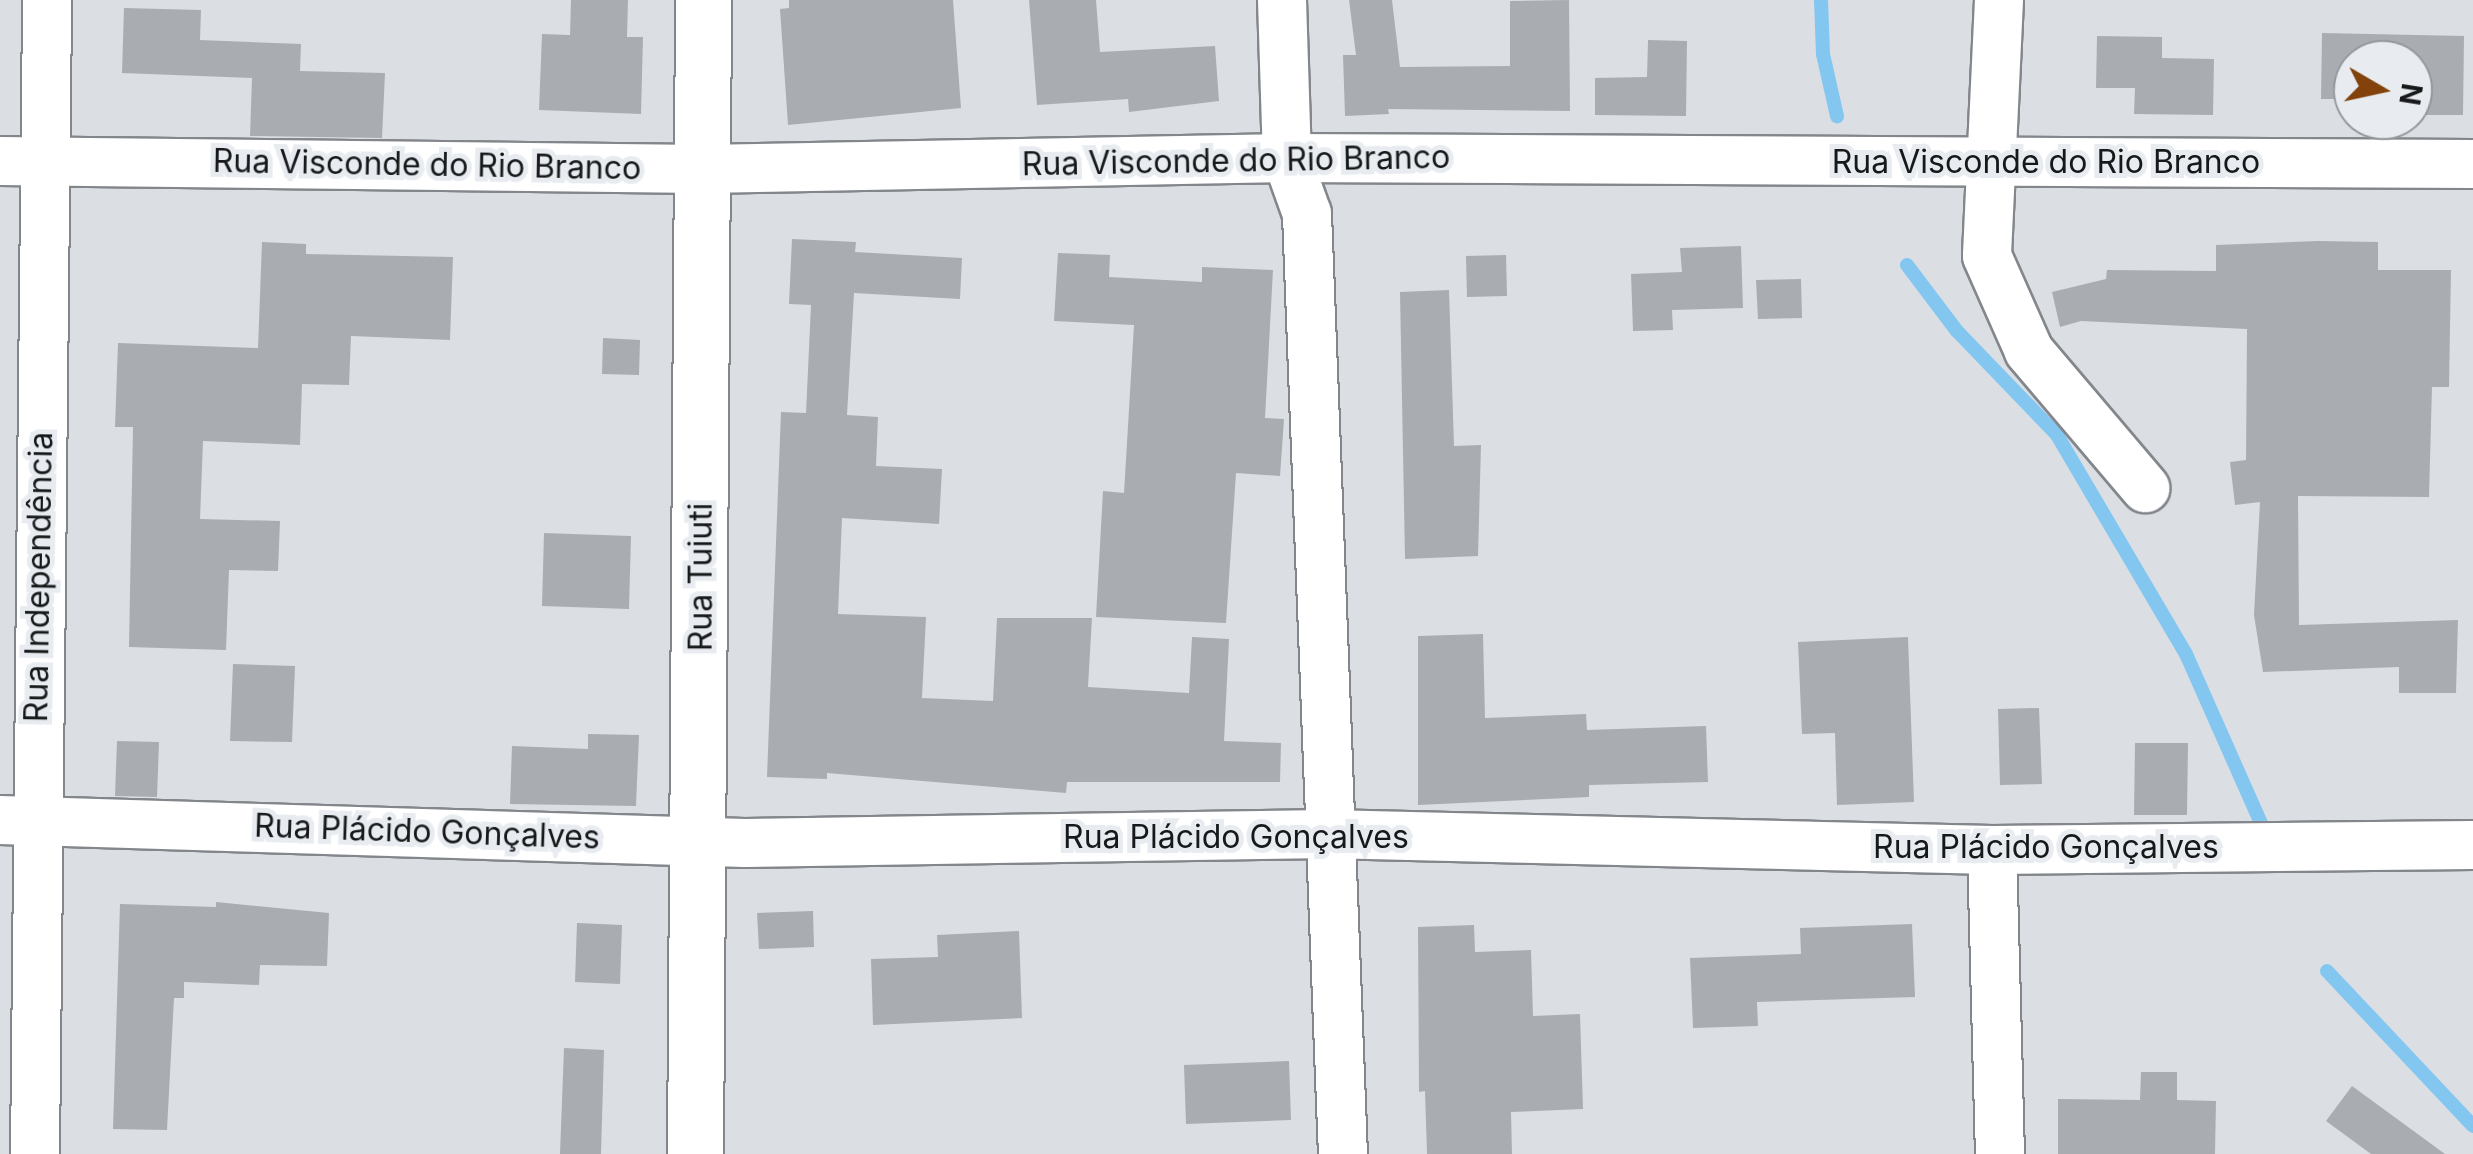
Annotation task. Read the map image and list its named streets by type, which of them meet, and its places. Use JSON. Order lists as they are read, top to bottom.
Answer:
{
  "streets": {
    "main road": ["Rua Tuiuti"],
    "street": ["Rua Visconde do Rio Branco", "Rua Independência", "Rua Plácido Gonçalves"]
  },
  "crossings": [
    ["Rua Visconde do Rio Branco", "Rua Independência"],
    ["Rua Visconde do Rio Branco", "Rua Tuiuti"],
    ["Rua Independência", "Rua Plácido Gonçalves"],
    ["Rua Tuiuti", "Rua Plácido Gonçalves"]
  ],
  "north": "right"
}
